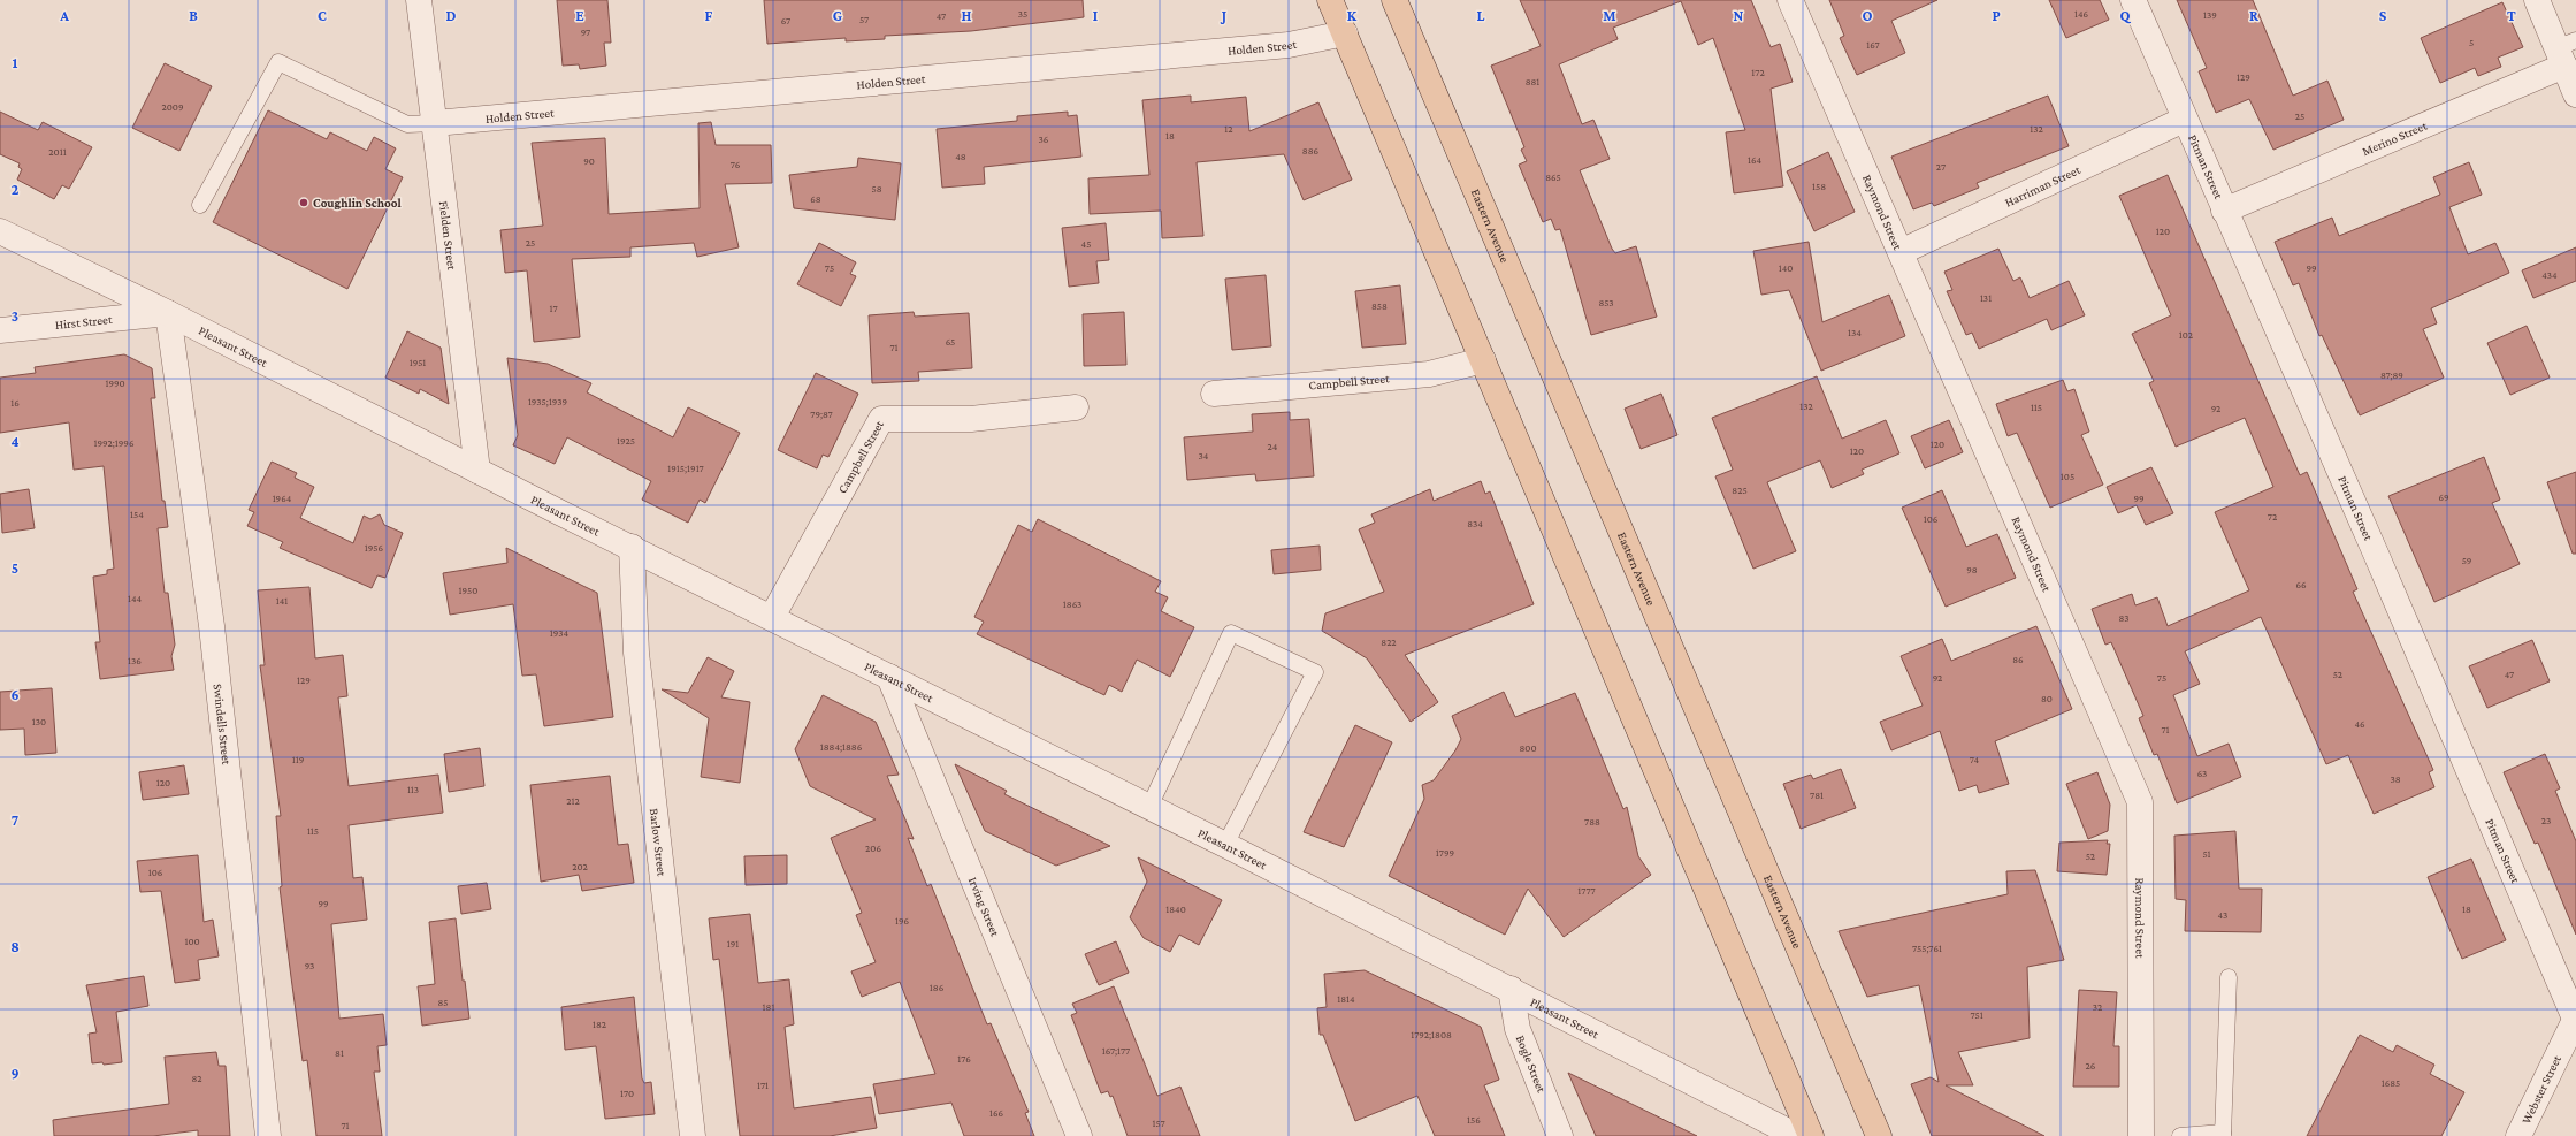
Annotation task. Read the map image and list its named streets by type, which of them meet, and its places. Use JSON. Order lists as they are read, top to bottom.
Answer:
{
  "streets": {
    "main road": ["Eastern Avenue"],
    "street": [
      "Holden Street",
      "Merino Street",
      "Pitman Street",
      "Harriman Street",
      "Raymond Street",
      "Fielden Street",
      "Hirst Street",
      "Pleasant Street",
      "Campbell Street",
      "Swindells Street",
      "Barlow Street",
      "Irving Street",
      "Bogle Street",
      "Webster Street"
    ]
  },
  "crossings": [
    ["Holden Street", "Fielden Street"],
    ["Merino Street", "Pitman Street"],
    ["Pitman Street", "Harriman Street"],
    ["Pitman Street", "Webster Street"],
    ["Harriman Street", "Raymond Street"],
    ["Fielden Street", "Pleasant Street"],
    ["Hirst Street", "Pleasant Street"],
    ["Hirst Street", "Swindells Street"],
    ["Pleasant Street", "Campbell Street"],
    ["Pleasant Street", "Swindells Street"],
    ["Pleasant Street", "Barlow Street"],
    ["Pleasant Street", "Irving Street"],
    ["Pleasant Street", "Bogle Street"]
  ],
  "places": ["Coughlin School"],
  "house_numbers": [
    "35",
    "146",
    "139",
    "47",
    "57",
    "67",
    "97",
    "5",
    "167",
    "172",
    "129",
    "881",
    "2009",
    "25",
    "12",
    "132",
    "18",
    "36",
    "886",
    "2011",
    "48",
    "164",
    "90",
    "76",
    "27",
    "865",
    "158",
    "58",
    "68",
    "120",
    "25",
    "45",
    "75",
    "140",
    "99",
    "434",
    "131",
    "853",
    "858",
    "17",
    "134",
    "102",
    "65",
    "71",
    "1951",
    "87;89",
    "1990",
    "1935;1939",
    "16",
    "132",
    "115",
    "92",
    "79;87",
    "1925",
    "1992;1996",
    "120",
    "24",
    "120",
    "34",
    "1915;1917",
    "105",
    "825",
    "69",
    "1964",
    "99",
    "154",
    "72",
    "106",
    "834",
    "1956",
    "59",
    "98",
    "66",
    "1950",
    "144",
    "141",
    "1863",
    "83",
    "1934",
    "822",
    "86",
    "136",
    "52",
    "47",
    "92",
    "75",
    "129",
    "80",
    "130",
    "46",
    "71",
    "1884;1886",
    "800",
    "119",
    "74",
    "63",
    "38",
    "120",
    "113",
    "781",
    "212",
    "23",
    "788",
    "115",
    "206",
    "1799",
    "51",
    "52",
    "202",
    "106",
    "1777",
    "99",
    "1840",
    "18",
    "43",
    "196",
    "100",
    "191",
    "755;761",
    "93",
    "186",
    "1814",
    "85",
    "181",
    "32",
    "751",
    "182",
    "1792;1808",
    "167;177",
    "81",
    "176",
    "26",
    "82",
    "1685",
    "171",
    "170",
    "166",
    "156",
    "157",
    "71"
  ],
  "grid": {
    "columns": [
      "A",
      "B",
      "C",
      "D",
      "E",
      "F",
      "G",
      "H",
      "I",
      "J",
      "K",
      "L",
      "M",
      "N",
      "O",
      "P",
      "Q",
      "R",
      "S",
      "T"
    ],
    "rows": [
      "1",
      "2",
      "3",
      "4",
      "5",
      "6",
      "7",
      "8",
      "9"
    ]
  }
}
